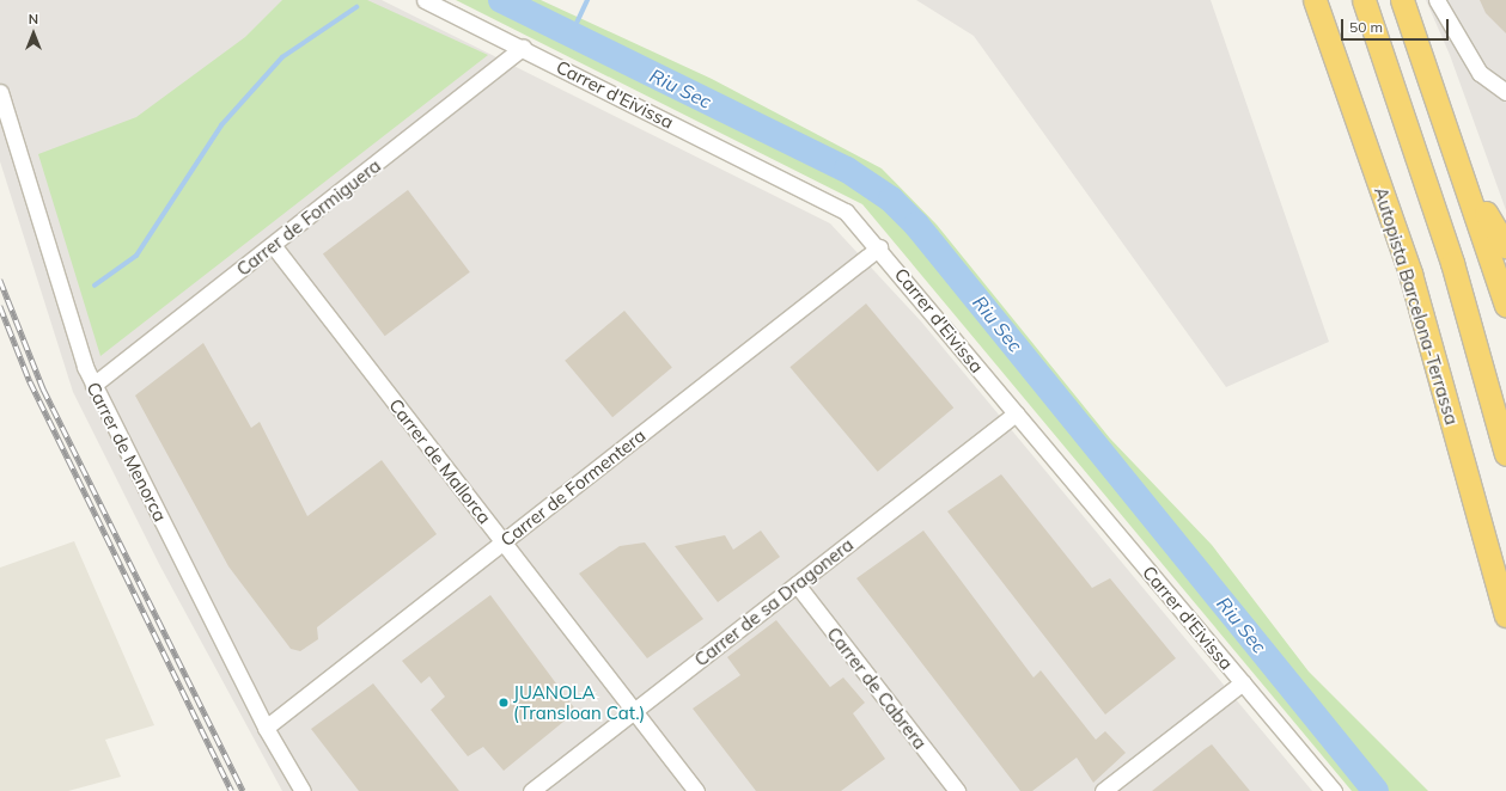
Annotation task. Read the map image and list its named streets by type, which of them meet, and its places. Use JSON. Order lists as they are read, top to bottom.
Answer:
{
  "streets": {
    "highway": ["Autopista Barcelona-Terrassa"],
    "street": [
      "Carrer d'Eivissa",
      "Carrer de Formiguera",
      "Carrer de Menorca",
      "Carrer de Mallorca",
      "Carrer de Formentera",
      "Carrer de sa Dragonera",
      "Carrer de Cabrera"
    ]
  },
  "crossings": [
    ["Carrer d'Eivissa", "Carrer de Formiguera"],
    ["Carrer d'Eivissa", "Carrer de Formentera"],
    ["Carrer d'Eivissa", "Carrer de sa Dragonera"],
    ["Carrer de Formiguera", "Carrer de Menorca"],
    ["Carrer de Formiguera", "Carrer de Mallorca"],
    ["Carrer de Menorca", "Carrer de Formentera"],
    ["Carrer de Mallorca", "Carrer de Formentera"],
    ["Carrer de Mallorca", "Carrer de sa Dragonera"],
    ["Carrer de sa Dragonera", "Carrer de Cabrera"]
  ],
  "water": ["Riu Sec"],
  "places": ["JUANOLA (Transloan Cat.)"],
  "scale_bar": "50 m",
  "north": "top"
}
